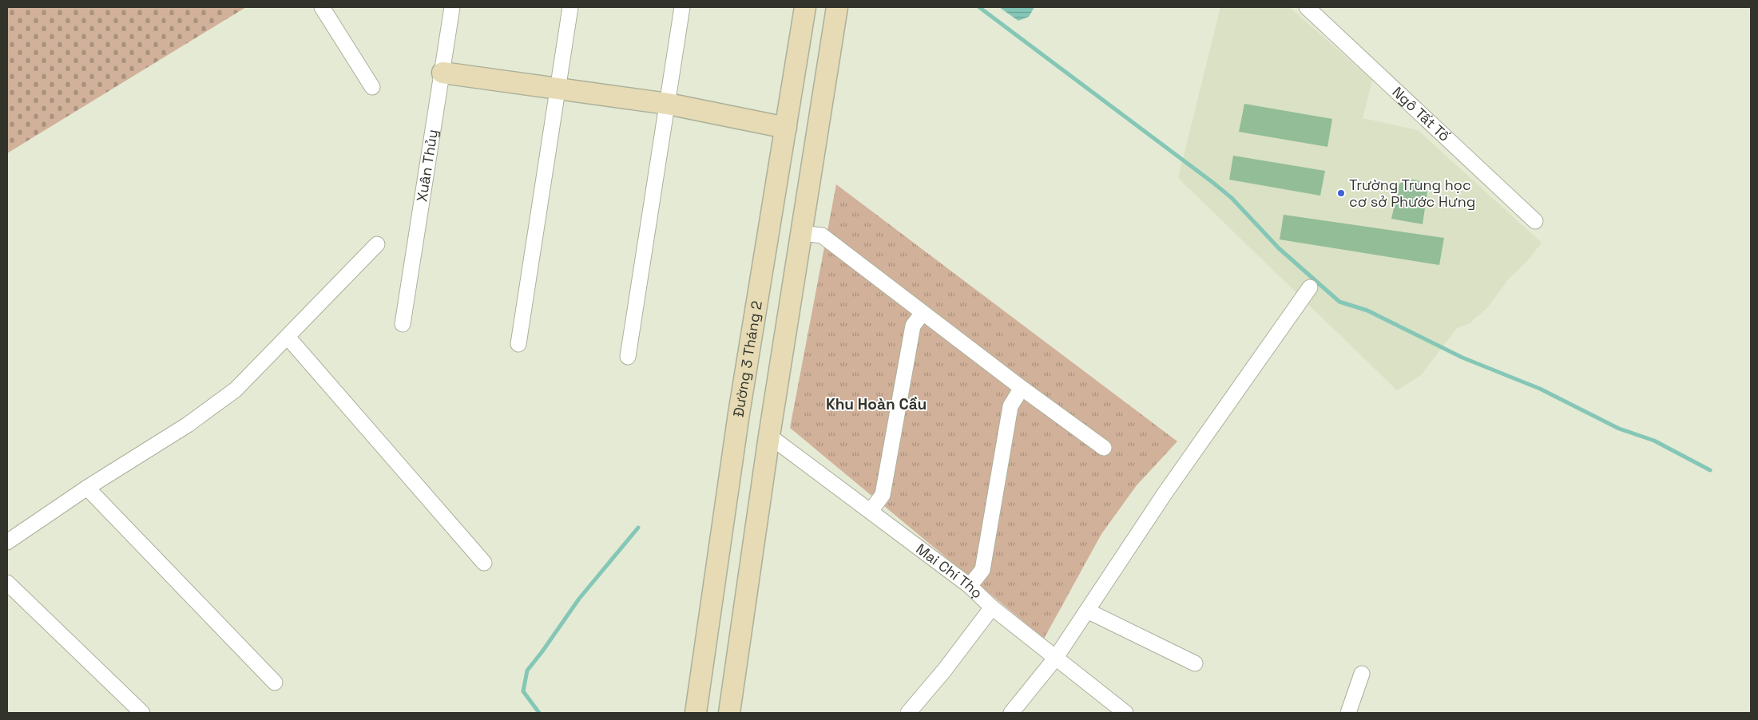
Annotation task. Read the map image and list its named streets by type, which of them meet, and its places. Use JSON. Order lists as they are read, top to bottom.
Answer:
{
  "streets": {
    "main road": ["Đường 3 Tháng 2"],
    "street": ["Ngô Tất Tố", "Xuân Thủy", "Mai Chí Thọ"]
  },
  "districts": ["Khu Hoàn Cầu"],
  "places": ["Trường Trung học cơ sở Phước Hưng"]
}
